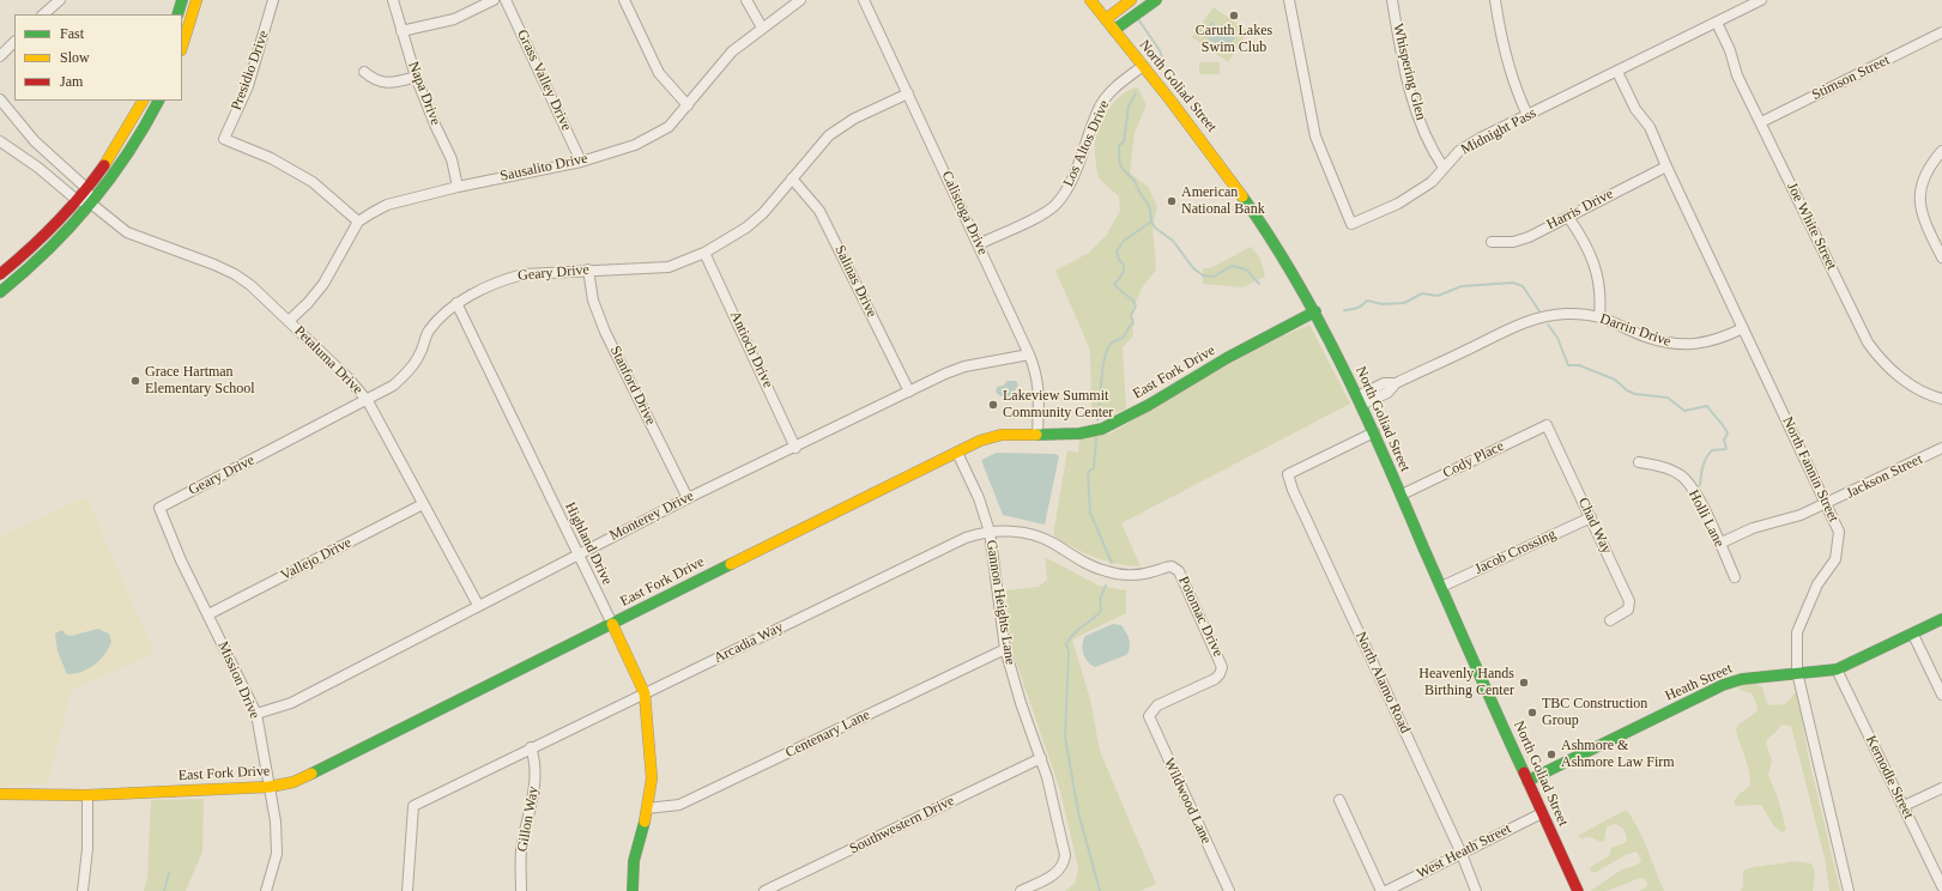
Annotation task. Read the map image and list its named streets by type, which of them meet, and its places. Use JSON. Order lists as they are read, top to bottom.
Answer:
{
  "streets": {
    "street": [
      "Presidio Drive",
      "Whispering Glen",
      "Stimson Street",
      "Grass Valley Drive",
      "North Goliad Street",
      "Napa Drive",
      "Midnight Pass",
      "Los Altos Drive",
      "Sausalito Drive",
      "Harris Drive",
      "Calistoga Drive",
      "Joe White Street",
      "Geary Drive",
      "Salinas Drive",
      "Darrin Drive",
      "Antioch Drive",
      "Petaluma Drive",
      "East Fork Drive",
      "Stanford Drive",
      "Cody Place",
      "North Fannin Street",
      "Jackson Street",
      "Monterey Drive",
      "Holli Lane",
      "Chad Way",
      "Highland Drive",
      "Jacob Crossing",
      "Vallejo Drive",
      "Gannon Heights Lane",
      "Potomac Drive",
      "Arcadia Way",
      "Mission Drive",
      "North Alamo Road",
      "Heath Street",
      "Centenary Lane",
      "Kernodle Street",
      "Wildwood Lane",
      "Gillon Way",
      "Southwestern Drive",
      "West Heath Street"
    ]
  },
  "crossings": [
    ["Presidio Drive", "Sausalito Drive"],
    ["Whispering Glen", "Midnight Pass"],
    ["Stimson Street", "Joe White Street"],
    ["Grass Valley Drive", "Sausalito Drive"],
    ["North Goliad Street", "Los Altos Drive"],
    ["North Goliad Street", "Darrin Drive"],
    ["North Goliad Street", "East Fork Drive"],
    ["North Goliad Street", "Cody Place"],
    ["North Goliad Street", "Jacob Crossing"],
    ["North Goliad Street", "North Alamo Road"],
    ["North Goliad Street", "Heath Street"],
    ["North Goliad Street", "West Heath Street"],
    ["Napa Drive", "Sausalito Drive"],
    ["Midnight Pass", "Joe White Street"],
    ["Midnight Pass", "North Fannin Street"],
    ["Los Altos Drive", "Calistoga Drive"],
    ["Harris Drive", "North Fannin Street"],
    ["Calistoga Drive", "Geary Drive"],
    ["Calistoga Drive", "East Fork Drive"],
    ["Calistoga Drive", "Monterey Drive"],
    ["Geary Drive", "Salinas Drive"],
    ["Geary Drive", "Antioch Drive"],
    ["Geary Drive", "Petaluma Drive"],
    ["Geary Drive", "Stanford Drive"],
    ["Geary Drive", "Highland Drive"],
    ["Geary Drive", "Mission Drive"],
    ["Salinas Drive", "Monterey Drive"],
    ["Darrin Drive", "North Fannin Street"],
    ["Antioch Drive", "Monterey Drive"],
    ["Petaluma Drive", "Monterey Drive"],
    ["Petaluma Drive", "Vallejo Drive"],
    ["East Fork Drive", "Highland Drive"],
    ["East Fork Drive", "Gannon Heights Lane"],
    ["East Fork Drive", "Mission Drive"],
    ["Stanford Drive", "Monterey Drive"],
    ["Cody Place", "Chad Way"],
    ["North Fannin Street", "Jackson Street"],
    ["North Fannin Street", "Heath Street"],
    ["Jackson Street", "Holli Lane"],
    ["Monterey Drive", "Highland Drive"],
    ["Monterey Drive", "Mission Drive"],
    ["Chad Way", "Jacob Crossing"],
    ["Highland Drive", "Arcadia Way"],
    ["Highland Drive", "Centenary Lane"],
    ["Vallejo Drive", "Mission Drive"],
    ["Gannon Heights Lane", "Arcadia Way"],
    ["Gannon Heights Lane", "Centenary Lane"],
    ["Gannon Heights Lane", "Southwestern Drive"],
    ["Potomac Drive", "Arcadia Way"],
    ["Potomac Drive", "Wildwood Lane"],
    ["Arcadia Way", "Gillon Way"],
    ["North Alamo Road", "West Heath Street"],
    ["Heath Street", "Kernodle Street"]
  ],
  "places": [
    "Caruth Lakes Swim Club",
    "American National Bank",
    "Grace Hartman Elementary School",
    "Lakeview Summit Community Center",
    "Heavenly Hands Birthing Center",
    "TBC Construction Group",
    "Ashmore & Ashmore Law Firm"
  ],
  "legend": ["Fast", "Slow", "Jam"]
}
